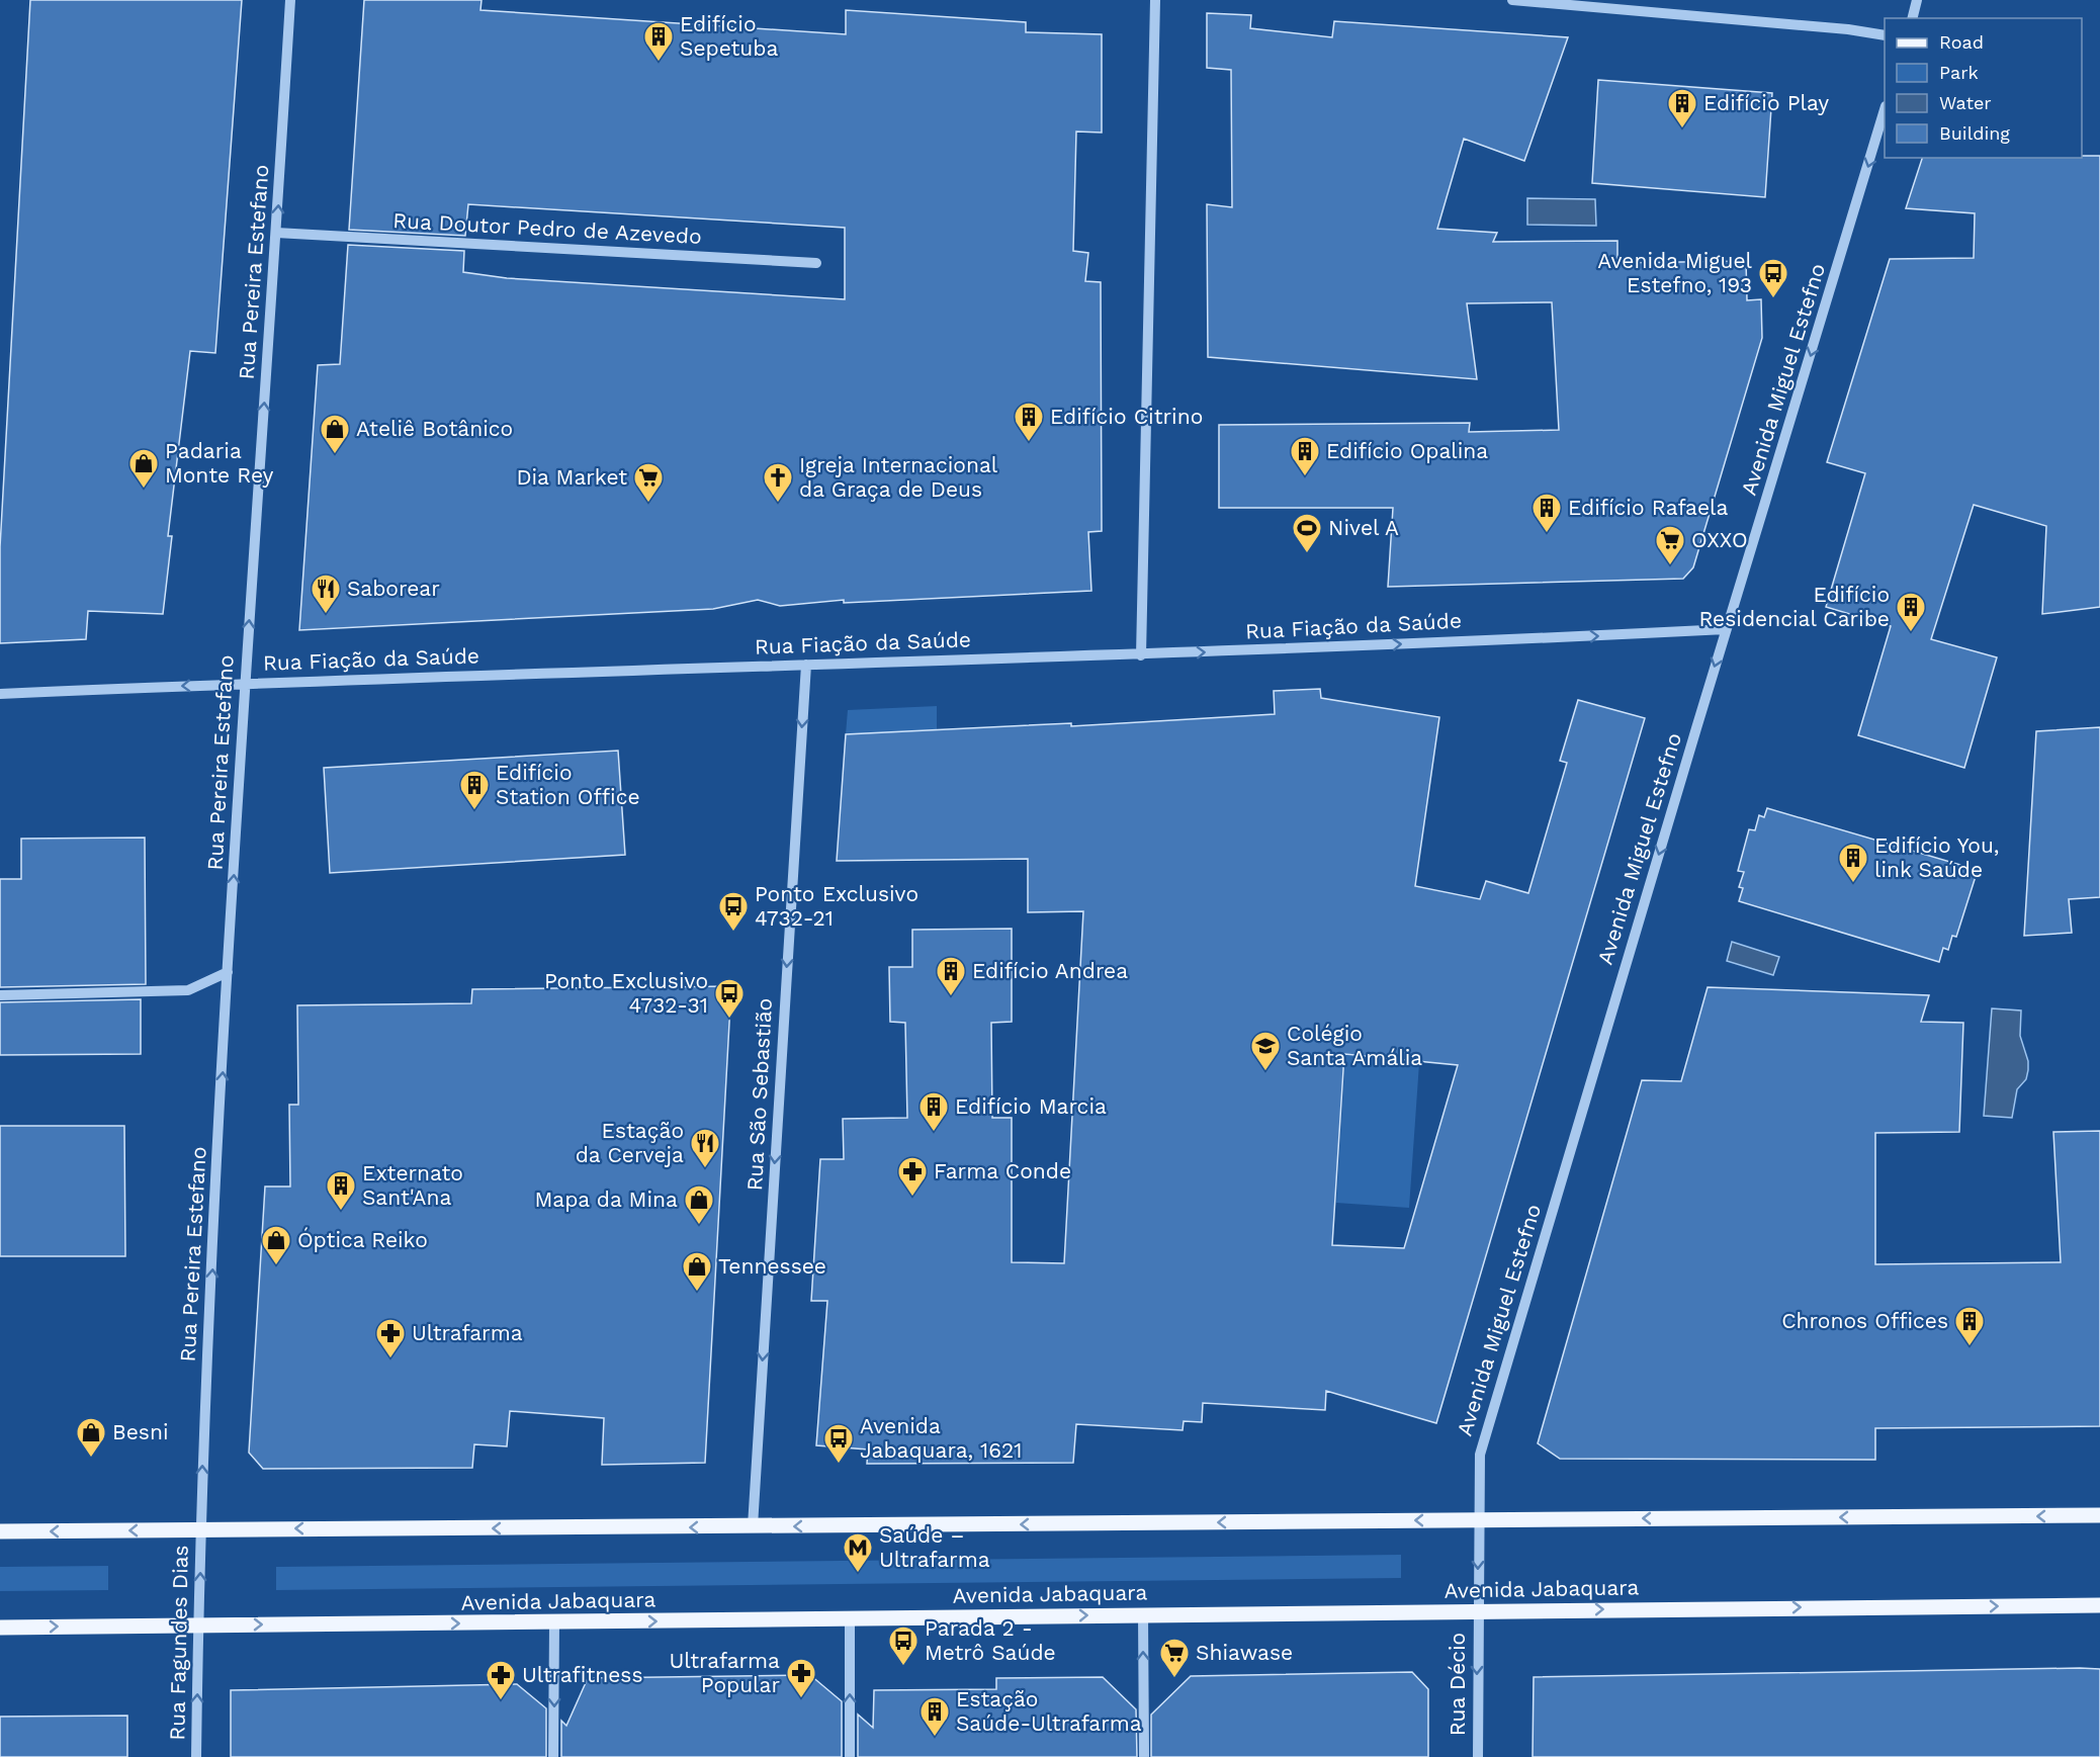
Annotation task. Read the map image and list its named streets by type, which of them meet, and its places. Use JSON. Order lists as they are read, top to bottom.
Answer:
{
  "streets": {
    "main road": ["Avenida Jabaquara"],
    "street": [
      "Rua Doutor Pedro de Azevedo",
      "Rua Pereira Estefano",
      "Avenida Miguel Estefno",
      "Rua Fiação da Saúde",
      "Rua São Sebastião",
      "Rua Fagundes Dias",
      "Rua Décio"
    ]
  },
  "crossings": [
    ["Rua Doutor Pedro de Azevedo", "Rua Pereira Estefano"],
    ["Rua Pereira Estefano", "Rua Fiação da Saúde"],
    ["Rua Pereira Estefano", "Rua Fagundes Dias"],
    ["Avenida Miguel Estefno", "Rua Fiação da Saúde"],
    ["Avenida Miguel Estefno", "Avenida Jabaquara"],
    ["Avenida Miguel Estefno", "Rua Décio"],
    ["Rua Fiação da Saúde", "Rua São Sebastião"],
    ["Avenida Jabaquara", "Rua Fagundes Dias"],
    ["Avenida Jabaquara", "Rua Décio"]
  ],
  "one_way": [
    "Rua Pereira Estefano",
    "Avenida Miguel Estefno",
    "Rua São Sebastião",
    "Rua Fagundes Dias",
    "Rua Décio"
  ],
  "places": {
    "building": [
      "Edifício Sepetuba",
      "Edifício Play",
      "Edifício Citrino",
      "Edifício Opalina",
      "Edifício Rafaela",
      "Edifício Residencial Caribe",
      "Edifício Station Office",
      "Edifício You, link Saúde",
      "Edifício Andrea",
      "Edifício Marcia",
      "Externato Sant'Ana",
      "Chronos Offices",
      "Estação Saúde-Ultrafarma"
    ],
    "bus stop": [
      "Avenida Miguel Estefno, 193",
      "Ponto Exclusivo 4732-21",
      "Ponto Exclusivo 4732-31",
      "Avenida Jabaquara, 1621",
      "Parada 2 - Metrô Saúde"
    ],
    "shop": [
      "Ateliê Botânico",
      "Padaria Monte Rey",
      "Mapa da Mina",
      "Óptica Reiko",
      "Tennessee",
      "Besni"
    ],
    "supermarket": ["Dia Market", "OXXO", "Shiawase"],
    "church": ["Igreja Internacional da Graça de Deus"],
    "sports": ["Nivel A"],
    "restaurant": ["Saborear", "Estação da Cerveja"],
    "school or university": ["Colégio Santa Amália"],
    "pharmacy": [
      "Farma Conde",
      "Ultrafarma",
      "Ultrafarma Popular",
      "Ultrafitness"
    ],
    "metro station": ["Saúde – Ultrafarma"]
  },
  "legend": [
    "Road",
    "Park",
    "Water",
    "Building"
  ]
}
